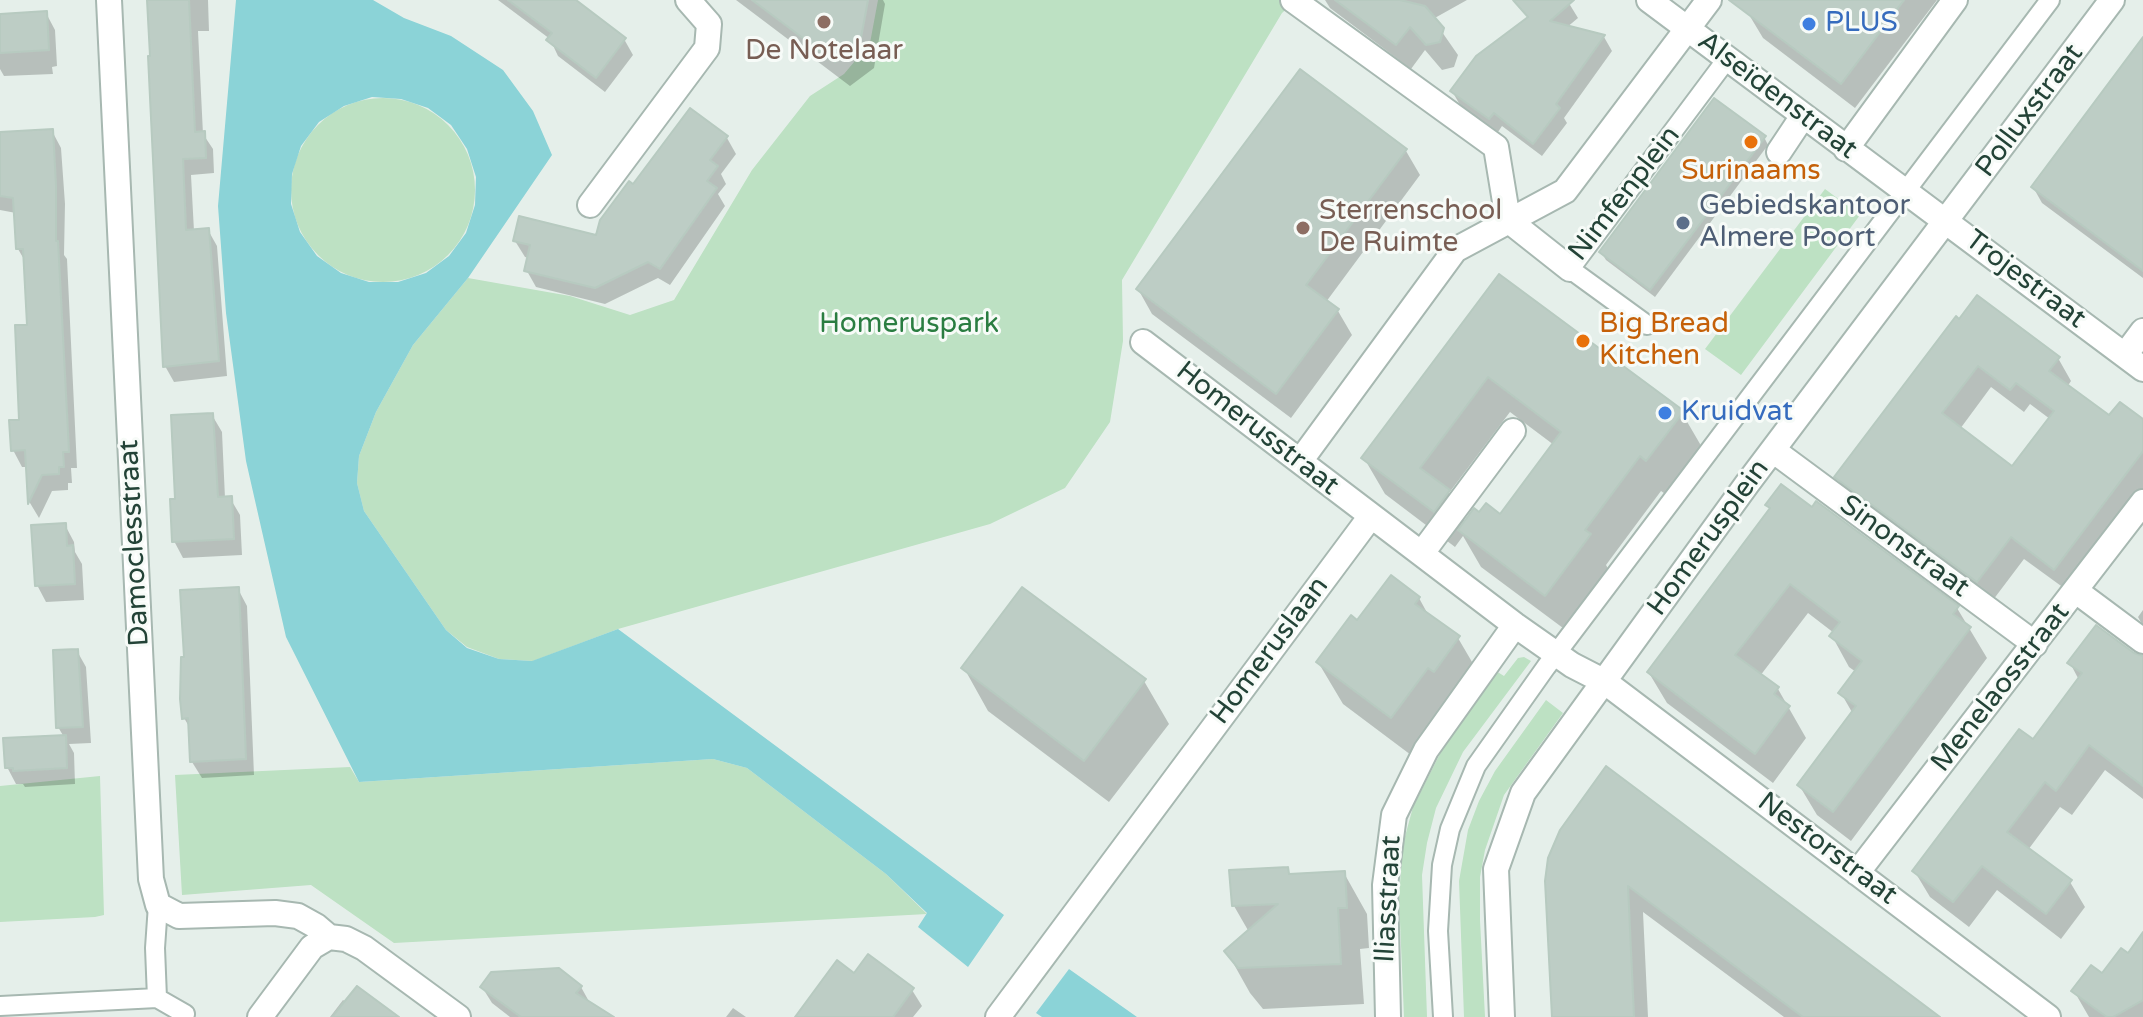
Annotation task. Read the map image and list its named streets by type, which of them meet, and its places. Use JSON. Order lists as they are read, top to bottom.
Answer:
{
  "streets": {
    "street": [
      "Alseïdenstraat",
      "Polluxstraat",
      "Nimfenplein",
      "Trojestraat",
      "Homerusstraat",
      "Homerusplein",
      "Damoclesstraat",
      "Sinonstraat",
      "Homeruslaan",
      "Menelaosstraat",
      "Nestorstraat",
      "Iliasstraat"
    ]
  },
  "crossings": [
    ["Alseïdenstraat", "Nimfenplein"],
    ["Alseïdenstraat", "Trojestraat"],
    ["Polluxstraat", "Trojestraat"],
    ["Polluxstraat", "Homerusplein"],
    ["Nimfenplein", "Homerusstraat"],
    ["Trojestraat", "Homerusplein"],
    ["Homerusstraat", "Homeruslaan"],
    ["Homerusplein", "Sinonstraat"],
    ["Homerusplein", "Nestorstraat"],
    ["Sinonstraat", "Menelaosstraat"],
    ["Menelaosstraat", "Nestorstraat"]
  ],
  "parks": ["Homeruspark"],
  "places": [
    "De Notelaar",
    "PLUS",
    "Surinaams",
    "Gebiedskantoor Almere Poort",
    "Sterrenschool De Ruimte",
    "Big Bread Kitchen",
    "Kruidvat"
  ]
}
